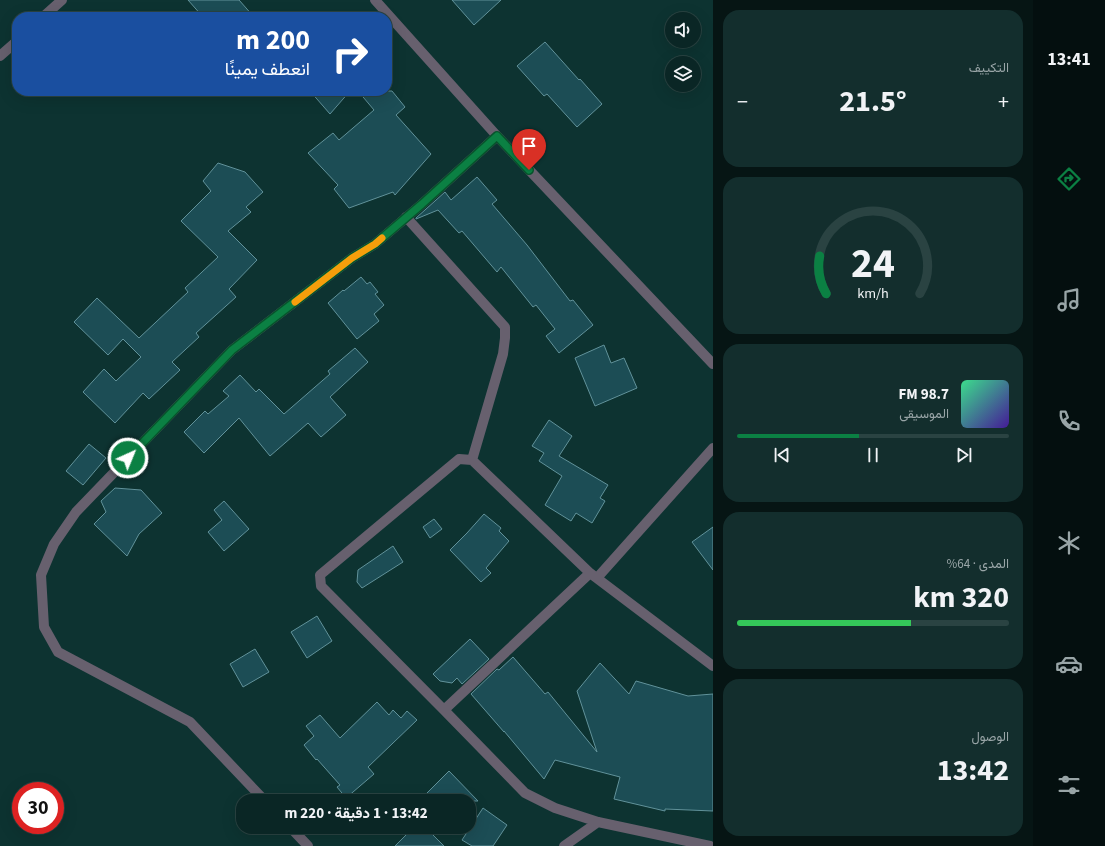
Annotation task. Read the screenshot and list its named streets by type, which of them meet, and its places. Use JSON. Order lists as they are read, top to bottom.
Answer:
{
  "page": {
    "tabs": "13:41",
    "tile": [
      "التكييف",
      ["المدى · 64%", "320 km"],
      ["الوصول", "13:42"]
    ],
    "turn": ["200 m", "انعطف يمينًا"],
    "heat": ["−", "21.5°", "+"],
    "song": ["98.7 FM", "الموسيقى"],
    "limit": "30",
    "trip": "13:42 · 1 دقيقة · 220 m",
    "gauge": ["24", "km/h"]
  }
}
